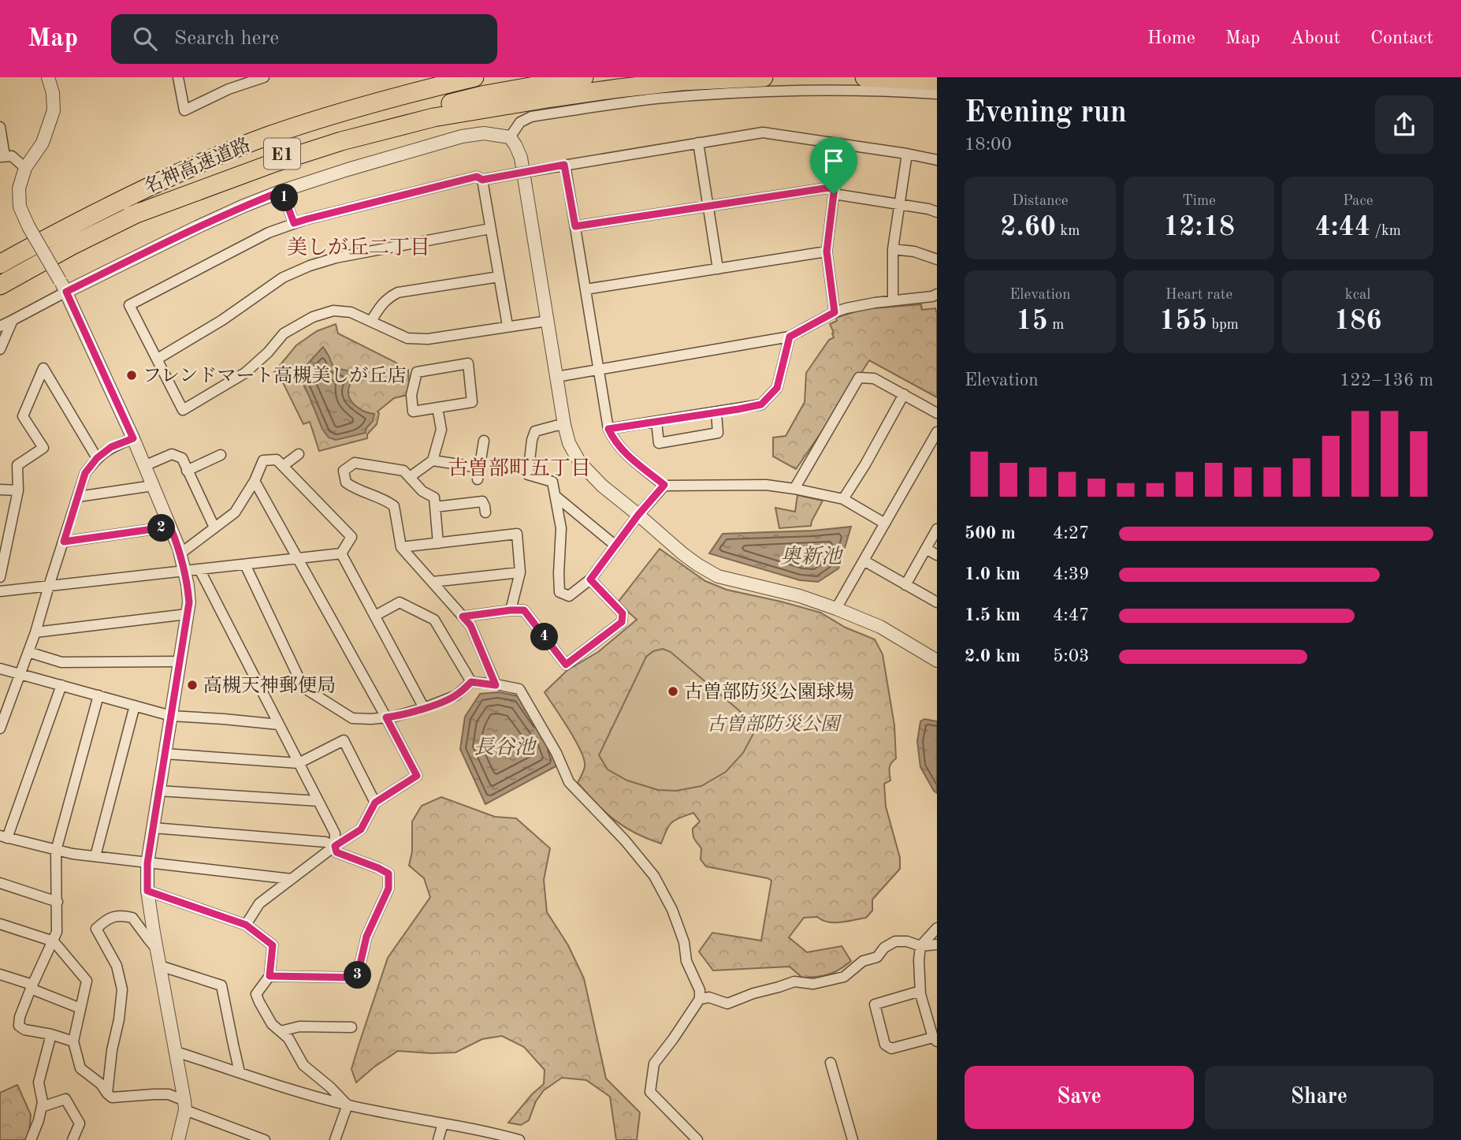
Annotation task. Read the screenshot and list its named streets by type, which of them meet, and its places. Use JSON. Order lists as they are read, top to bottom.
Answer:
{
  "streets": {
    "highway": ["E1", "名神高速道路"]
  },
  "districts": ["美しが丘二丁目", "古曽部町五丁目"],
  "water": ["奥新池", "長谷池"],
  "parks": ["古曽部防災公園"],
  "places": ["フレンドマート高槻美しが丘店", "高槻天神郵便局", "古曽部防災公園球場"],
  "page": {
    "header": "Map",
    "search": "Search here",
    "nav": [
      "Home",
      "Map",
      "About",
      "Contact"
    ],
    "heading": ["Evening run", "18:00"],
    "stats": [
      ["Distance", "2.60 km"],
      ["Time", "12:18"],
      ["Pace", "4:44 /km"],
      ["Elevation", "15 m"],
      ["Heart rate", "155 bpm"],
      ["kcal", "186"]
    ],
    "pins": [
      "1",
      "2",
      "4",
      "3"
    ],
    "chart": ["Elevation", "122–136 m"],
    "list": [
      {
        "name": "500 m",
        "note": "4:27"
      },
      {
        "name": "1.0 km",
        "note": "4:39"
      },
      {
        "name": "1.5 km",
        "note": "4:47"
      },
      {
        "name": "2.0 km",
        "note": "5:03"
      }
    ],
    "buttons": ["Save", "Share"]
  }
}
